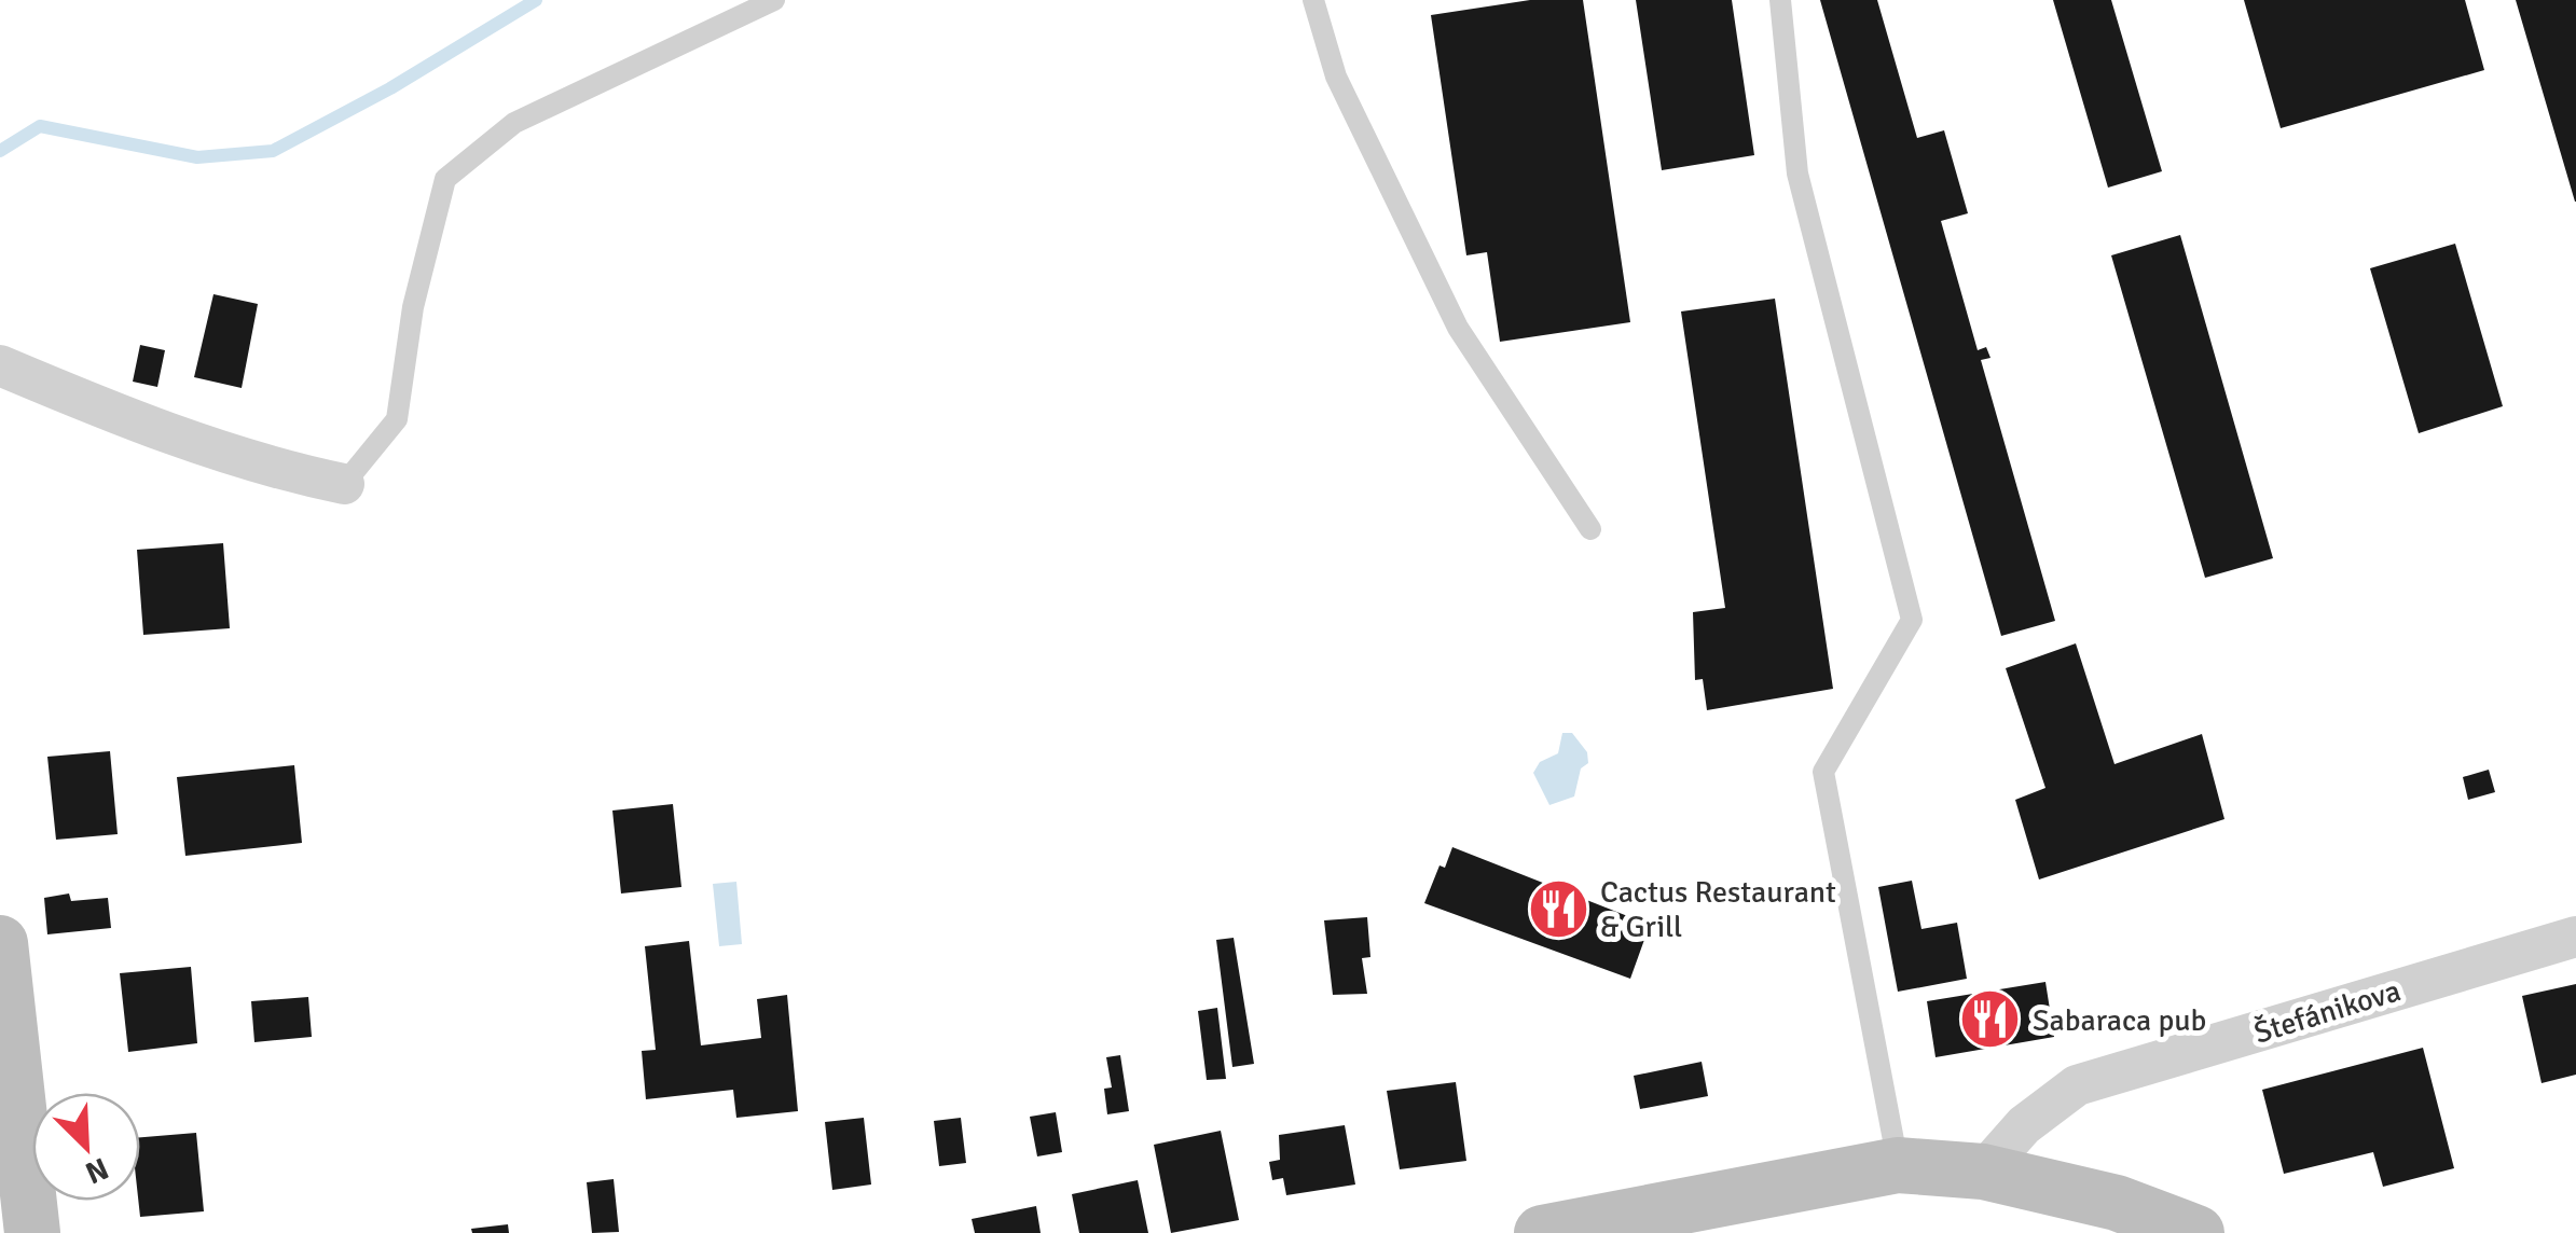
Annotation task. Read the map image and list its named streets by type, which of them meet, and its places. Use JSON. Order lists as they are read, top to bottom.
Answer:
{
  "streets": {
    "street": ["Štefánikova"]
  },
  "places": {
    "restaurant": ["Cactus Restaurant & Grill", "Sabaraca pub"]
  },
  "north": "bottom right"
}
